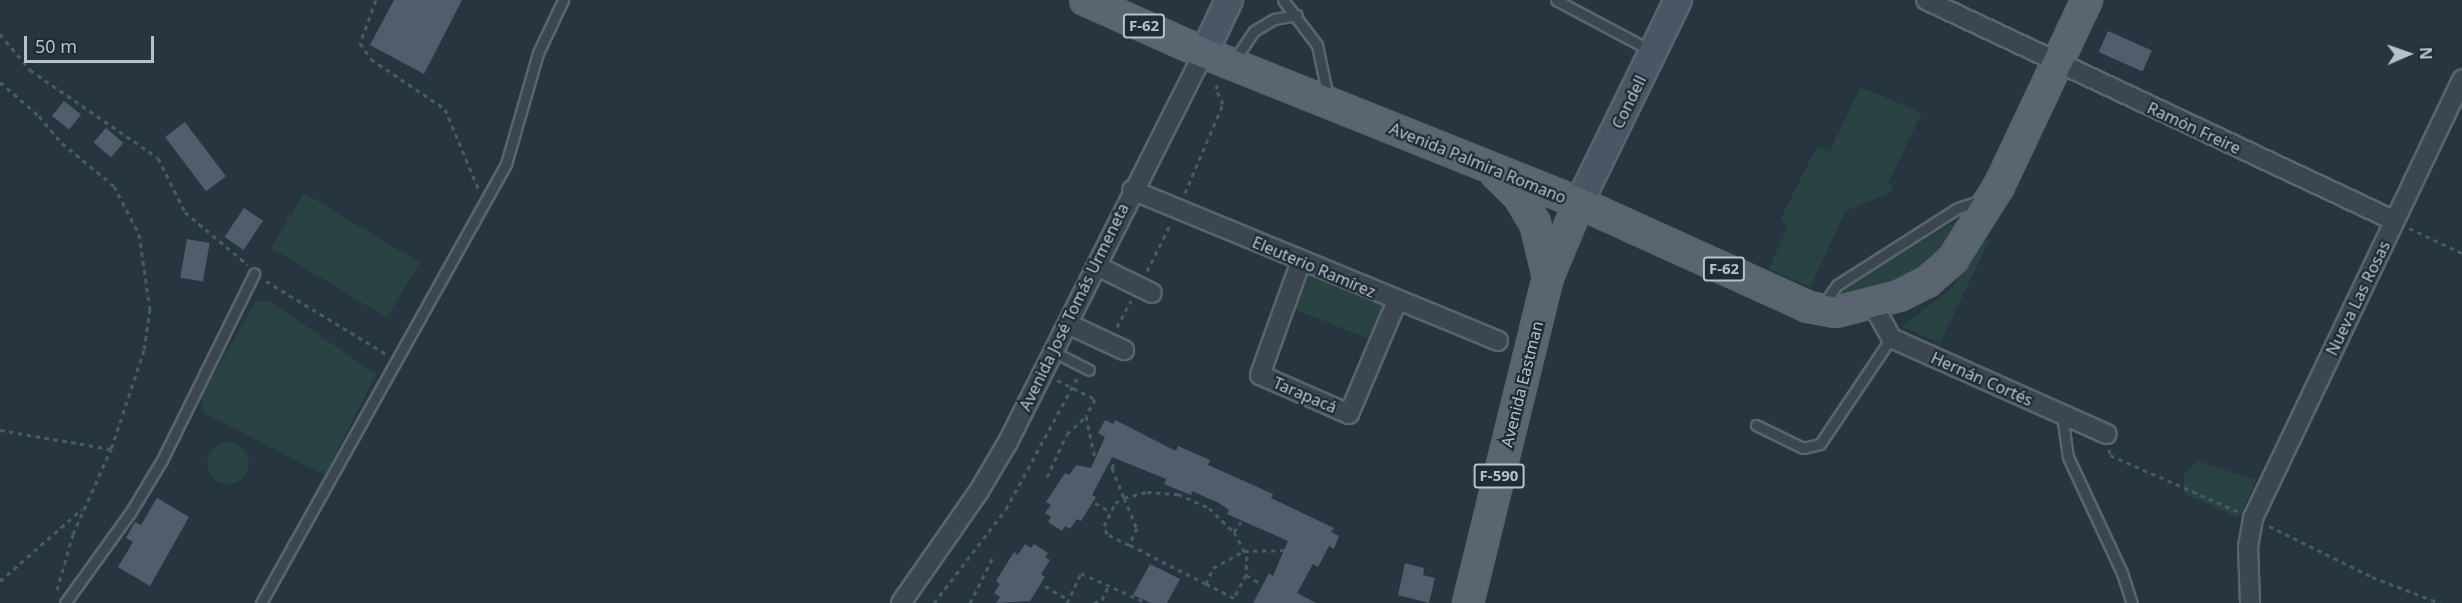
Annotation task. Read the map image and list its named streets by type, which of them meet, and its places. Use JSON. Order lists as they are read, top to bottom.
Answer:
{
  "streets": {
    "main road": [
      "F-62",
      "Avenida Palmira Romano",
      "Avenida Eastman",
      "F-590"
    ],
    "street": [
      "Condell",
      "Ramón Freire",
      "Eleuterio Ramírez",
      "Nueva Las Rosas",
      "Avenida José Tomás Urmeneta",
      "Hernán Cortés",
      "Tarapacá"
    ]
  },
  "crossings": [
    ["F-62", "Ramón Freire"],
    ["F-62", "Avenida Palmira Romano"],
    ["Condell", "Avenida Palmira Romano"],
    ["Condell", "Avenida Eastman"],
    ["Ramón Freire", "Nueva Las Rosas"],
    ["Avenida Palmira Romano", "Avenida José Tomás Urmeneta"],
    ["Avenida Palmira Romano", "Avenida Eastman"],
    ["Eleuterio Ramírez", "Avenida José Tomás Urmeneta"],
    ["Eleuterio Ramírez", "Tarapacá"]
  ],
  "scale_bar": "50 m",
  "north": "right"
}
